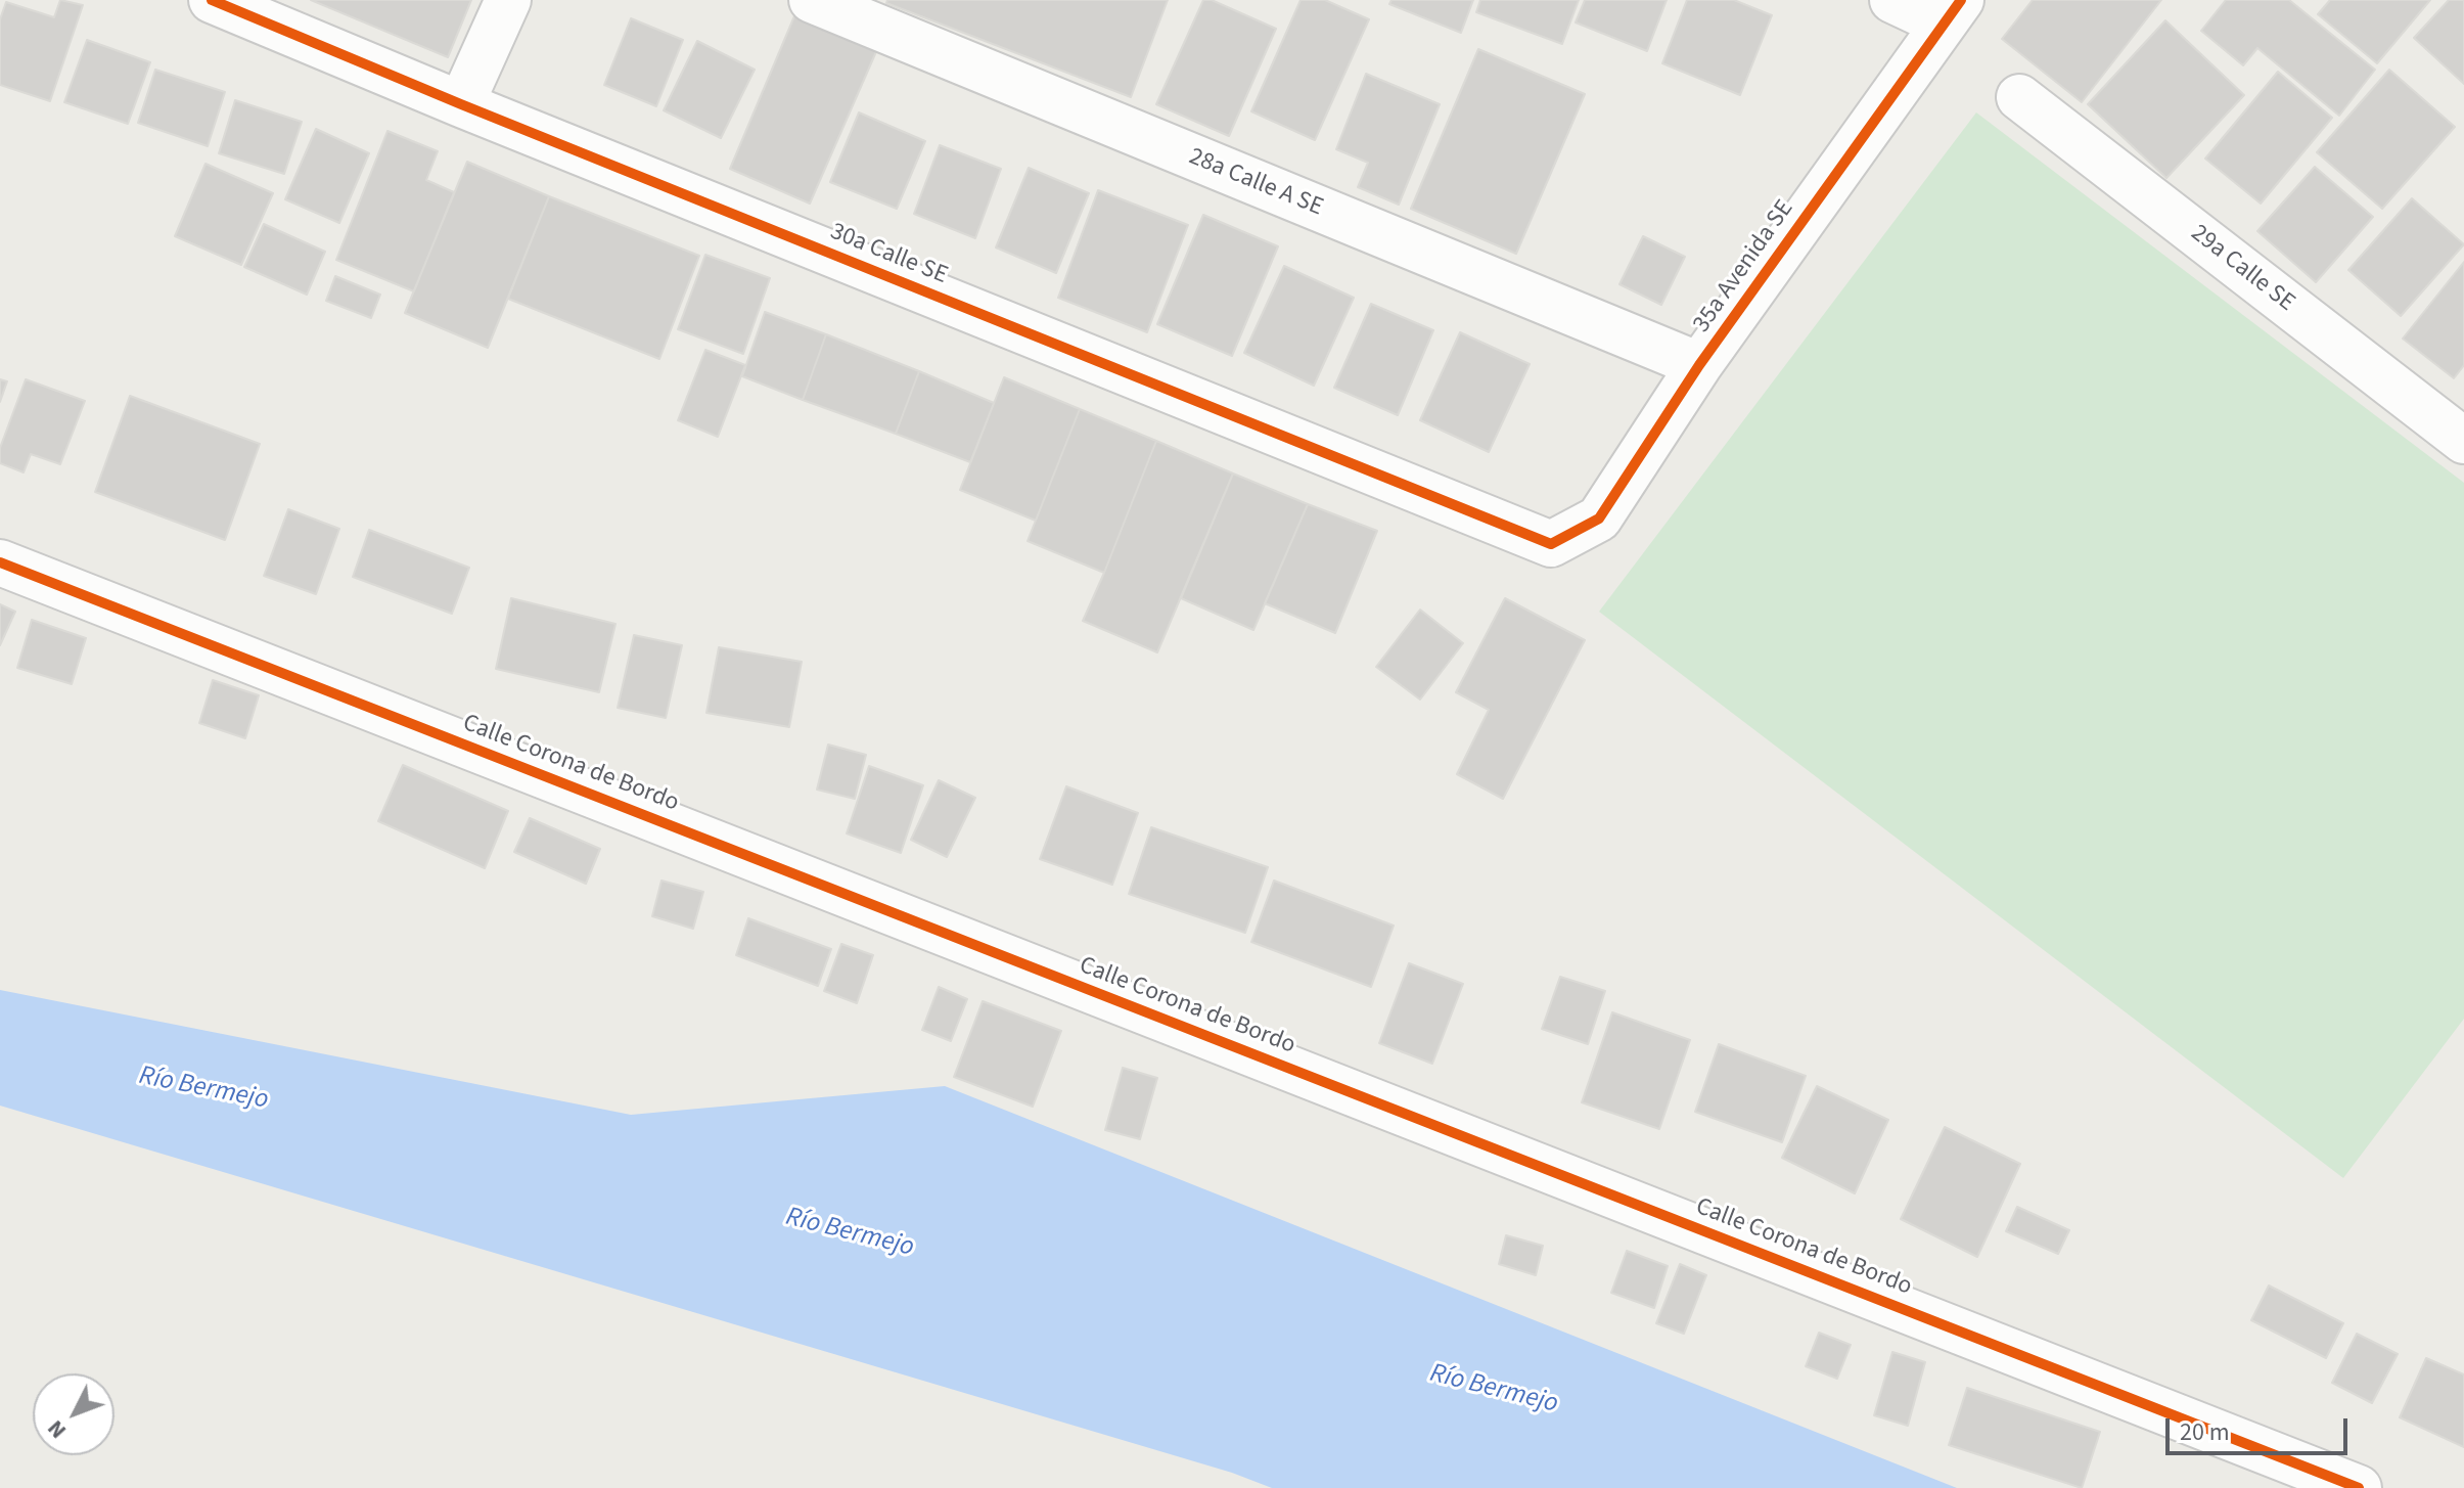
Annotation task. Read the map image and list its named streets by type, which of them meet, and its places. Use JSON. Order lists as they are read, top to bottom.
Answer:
{
  "streets": {
    "street": [
      "28a Calle A SE",
      "30a Calle SE",
      "35a Avenida SE",
      "29a Calle SE",
      "Calle Corona de Bordo"
    ]
  },
  "crossings": [
    ["28a Calle A SE", "35a Avenida SE"],
    ["30a Calle SE", "35a Avenida SE"]
  ],
  "water": ["Río Bermejo"],
  "scale_bar": "20 m",
  "north": "bottom left"
}
